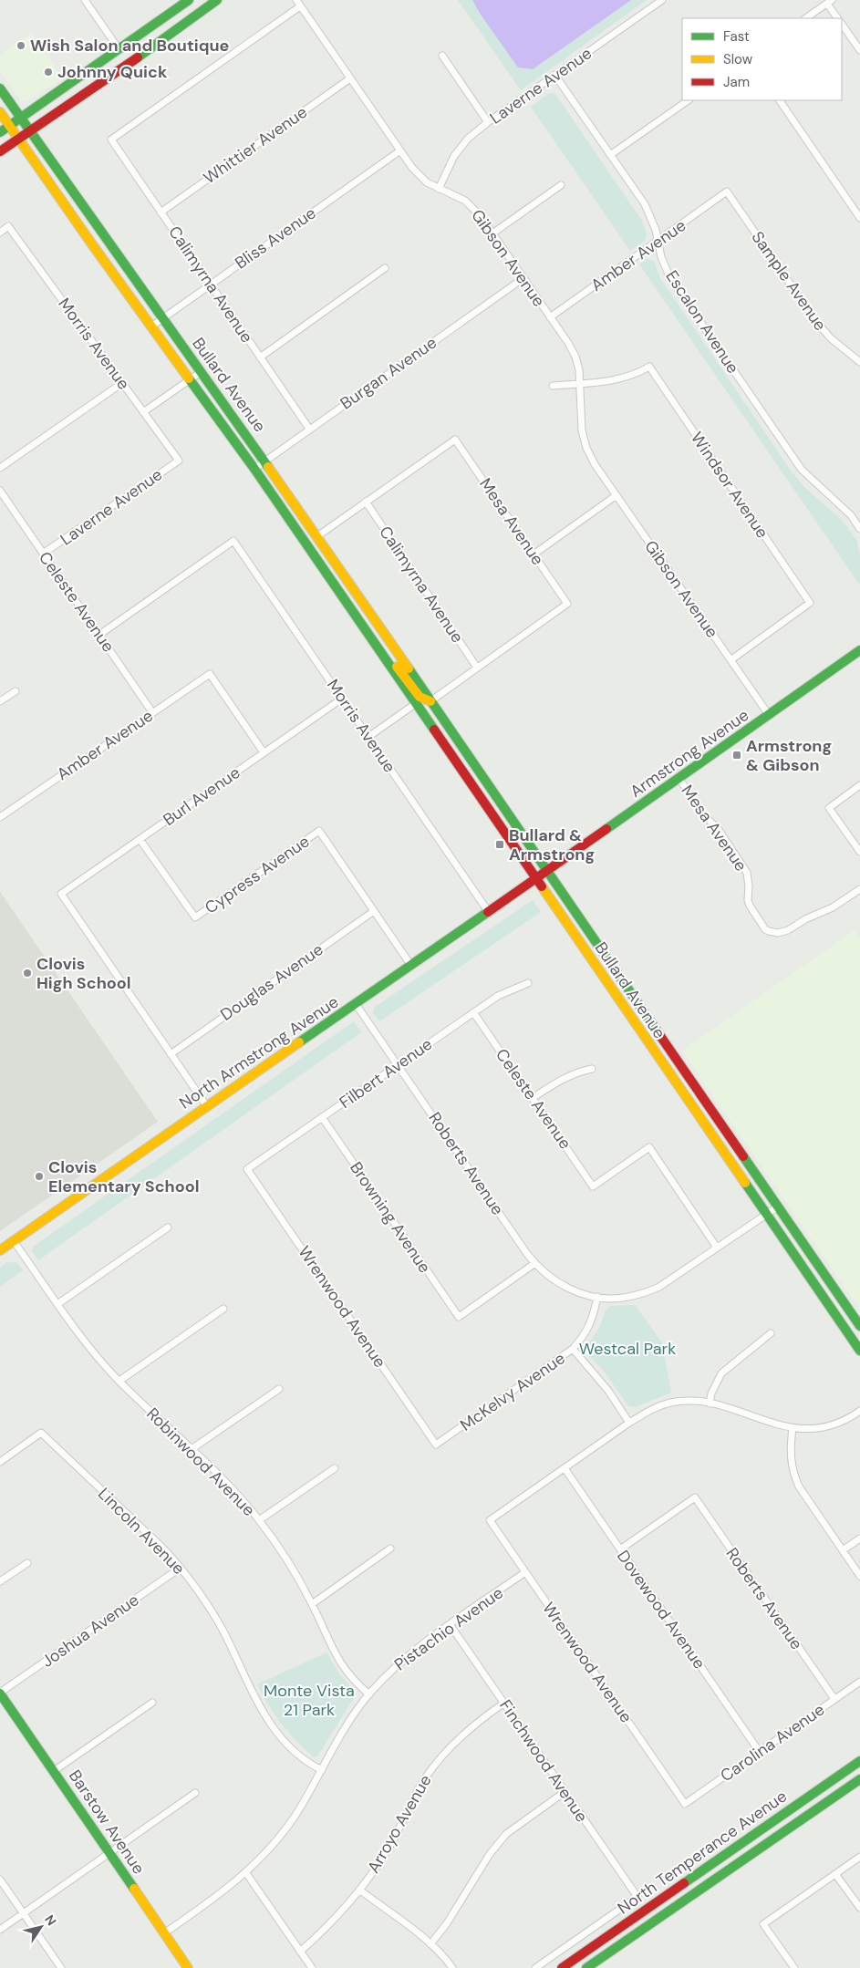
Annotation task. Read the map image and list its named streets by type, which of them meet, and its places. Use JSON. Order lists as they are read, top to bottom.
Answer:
{
  "streets": {
    "main road": [
      "Bullard Avenue",
      "Armstrong Avenue",
      "North Armstrong Avenue",
      "Barstow Avenue",
      "North Temperance Avenue"
    ],
    "street": [
      "Laverne Avenue",
      "Whittier Avenue",
      "Bliss Avenue",
      "Amber Avenue",
      "Gibson Avenue",
      "Sample Avenue",
      "Calimyrna Avenue",
      "Escalon Avenue",
      "Morris Avenue",
      "Burgan Avenue",
      "Windsor Avenue",
      "Mesa Avenue",
      "Celeste Avenue",
      "Burl Avenue",
      "Cypress Avenue",
      "Douglas Avenue",
      "Filbert Avenue",
      "Roberts Avenue",
      "Browning Avenue",
      "Wrenwood Avenue",
      "McKelvy Avenue",
      "Robinwood Avenue",
      "Lincoln Avenue",
      "Dovewood Avenue",
      "Pistachio Avenue",
      "Joshua Avenue",
      "Carolina Avenue",
      "Finchwood Avenue",
      "Arroyo Avenue"
    ]
  },
  "crossings": [
    ["Laverne Avenue", "Gibson Avenue"],
    ["Laverne Avenue", "Escalon Avenue"],
    ["Laverne Avenue", "Morris Avenue"],
    ["Laverne Avenue", "Celeste Avenue"],
    ["Whittier Avenue", "Gibson Avenue"],
    ["Whittier Avenue", "Calimyrna Avenue"],
    ["Bliss Avenue", "Gibson Avenue"],
    ["Bliss Avenue", "Calimyrna Avenue"],
    ["Bliss Avenue", "Bullard Avenue"],
    ["Amber Avenue", "Gibson Avenue"],
    ["Amber Avenue", "Sample Avenue"],
    ["Amber Avenue", "Escalon Avenue"],
    ["Amber Avenue", "Celeste Avenue"],
    ["Amber Avenue", "Burl Avenue"],
    ["Gibson Avenue", "Calimyrna Avenue"],
    ["Gibson Avenue", "Burgan Avenue"],
    ["Gibson Avenue", "Windsor Avenue"],
    ["Gibson Avenue", "Armstrong Avenue"],
    ["Calimyrna Avenue", "Burgan Avenue"],
    ["Calimyrna Avenue", "Mesa Avenue"],
    ["Morris Avenue", "Celeste Avenue"],
    ["Morris Avenue", "Burl Avenue"],
    ["Morris Avenue", "North Armstrong Avenue"],
    ["Burgan Avenue", "Bullard Avenue"],
    ["Bullard Avenue", "Armstrong Avenue"],
    ["Bullard Avenue", "North Armstrong Avenue"],
    ["Mesa Avenue", "Armstrong Avenue"],
    ["Celeste Avenue", "Filbert Avenue"],
    ["Armstrong Avenue", "North Armstrong Avenue"],
    ["Burl Avenue", "Cypress Avenue"],
    ["Burl Avenue", "Douglas Avenue"],
    ["Cypress Avenue", "Douglas Avenue"],
    ["North Armstrong Avenue", "Roberts Avenue"],
    ["North Armstrong Avenue", "Robinwood Avenue"],
    ["Filbert Avenue", "Roberts Avenue"],
    ["Filbert Avenue", "Browning Avenue"],
    ["Filbert Avenue", "Wrenwood Avenue"],
    ["Roberts Avenue", "Browning Avenue"],
    ["Roberts Avenue", "McKelvy Avenue"],
    ["Roberts Avenue", "Dovewood Avenue"],
    ["Roberts Avenue", "Carolina Avenue"],
    ["Wrenwood Avenue", "McKelvy Avenue"],
    ["Wrenwood Avenue", "Dovewood Avenue"],
    ["Wrenwood Avenue", "Pistachio Avenue"],
    ["Wrenwood Avenue", "Carolina Avenue"],
    ["Robinwood Avenue", "Pistachio Avenue"],
    ["Lincoln Avenue", "Pistachio Avenue"],
    ["Lincoln Avenue", "Joshua Avenue"],
    ["Dovewood Avenue", "Carolina Avenue"],
    ["Pistachio Avenue", "Finchwood Avenue"],
    ["Pistachio Avenue", "Barstow Avenue"],
    ["Joshua Avenue", "Barstow Avenue"],
    ["Finchwood Avenue", "Arroyo Avenue"]
  ],
  "parks": ["Westcal Park", "Monte Vista 21 Park"],
  "places": {
    "other": [
      "Wish Salon and Boutique",
      "Johnny Quick",
      "Clovis High School",
      "Clovis Elementary School"
    ],
    "transit": ["Armstrong & Gibson", "Bullard & Armstrong"]
  },
  "legend": ["Fast", "Slow", "Jam"],
  "north": "top right"
}
